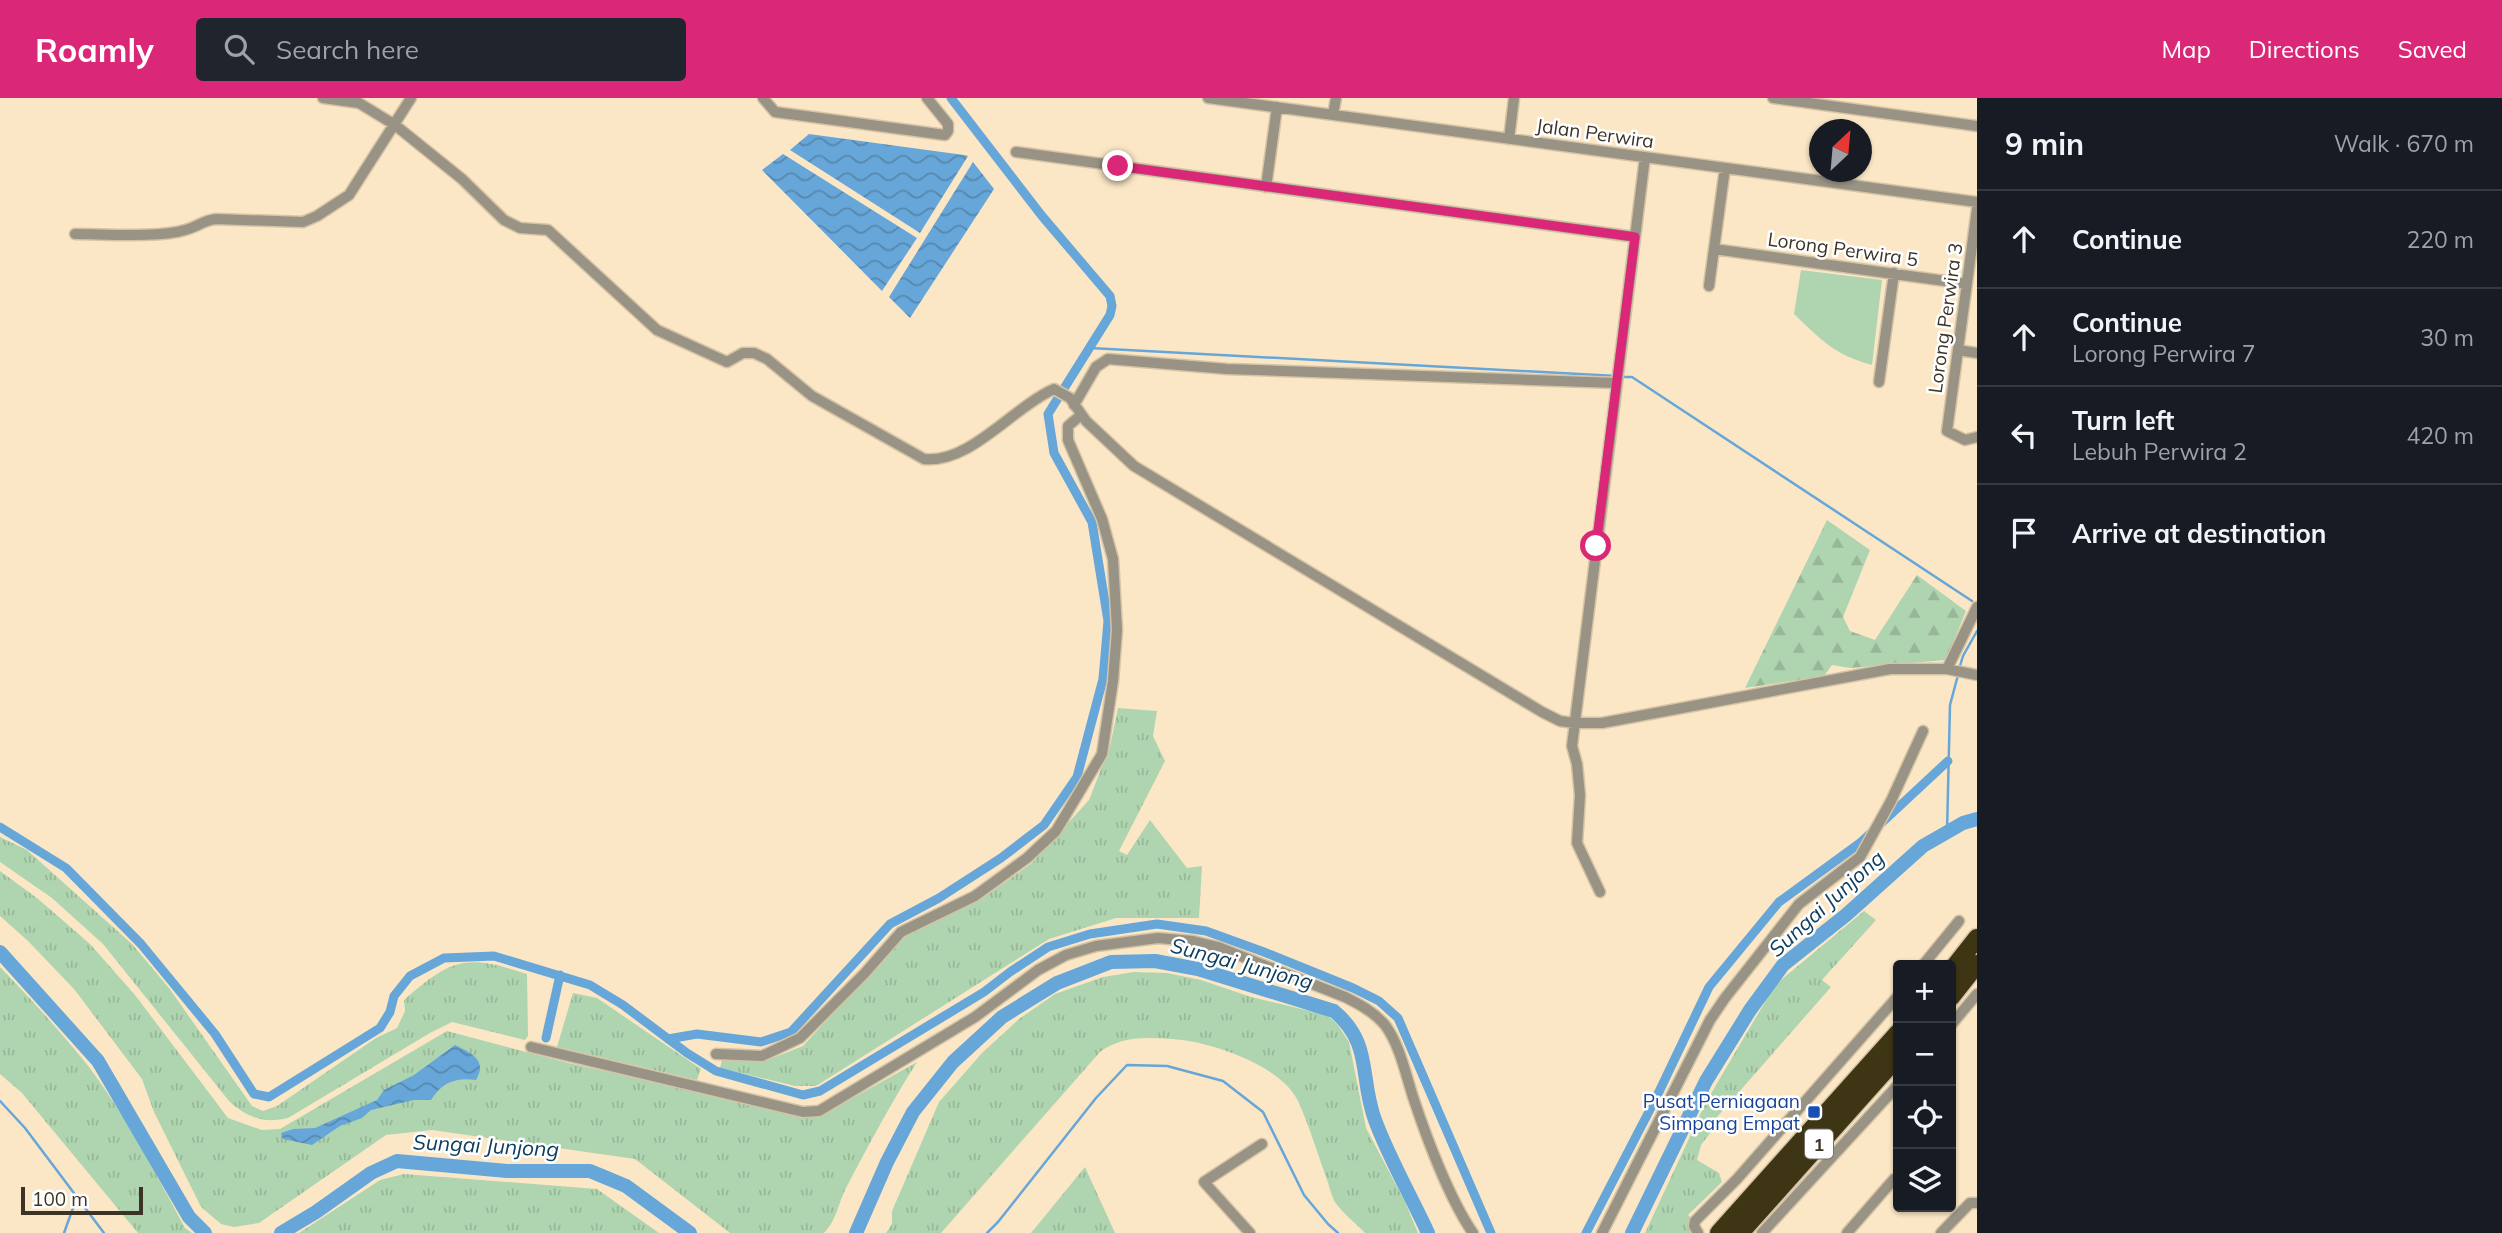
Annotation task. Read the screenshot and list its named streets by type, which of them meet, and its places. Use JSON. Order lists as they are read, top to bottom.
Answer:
{
  "streets": {
    "highway": ["1"],
    "street": ["Jalan Perwira", "Lorong Perwira 5", "Lorong Perwira 3"]
  },
  "crossings": [
    ["Lorong Perwira 5", "Lorong Perwira 3"]
  ],
  "water": ["Sungai Junjong"],
  "places": {
    "transit": ["Pusat Perniagaan Simpang Empat"]
  },
  "scale_bar": "100 m",
  "north": "top right",
  "page": {
    "header": "Roamly",
    "search": "Search here",
    "nav": ["Map", "Directions", "Saved"],
    "heading": ["9 min", "Walk · 670 m"],
    "list": [
      ["Continue", "220 m"],
      ["Continue", "Lorong Perwira 7", "30 m"],
      ["Turn left", "Lebuh Perwira 2", "420 m"],
      "Arrive at destination"
    ],
    "map_buttons": ["+", "−"],
    "scale": "100 m"
  }
}
